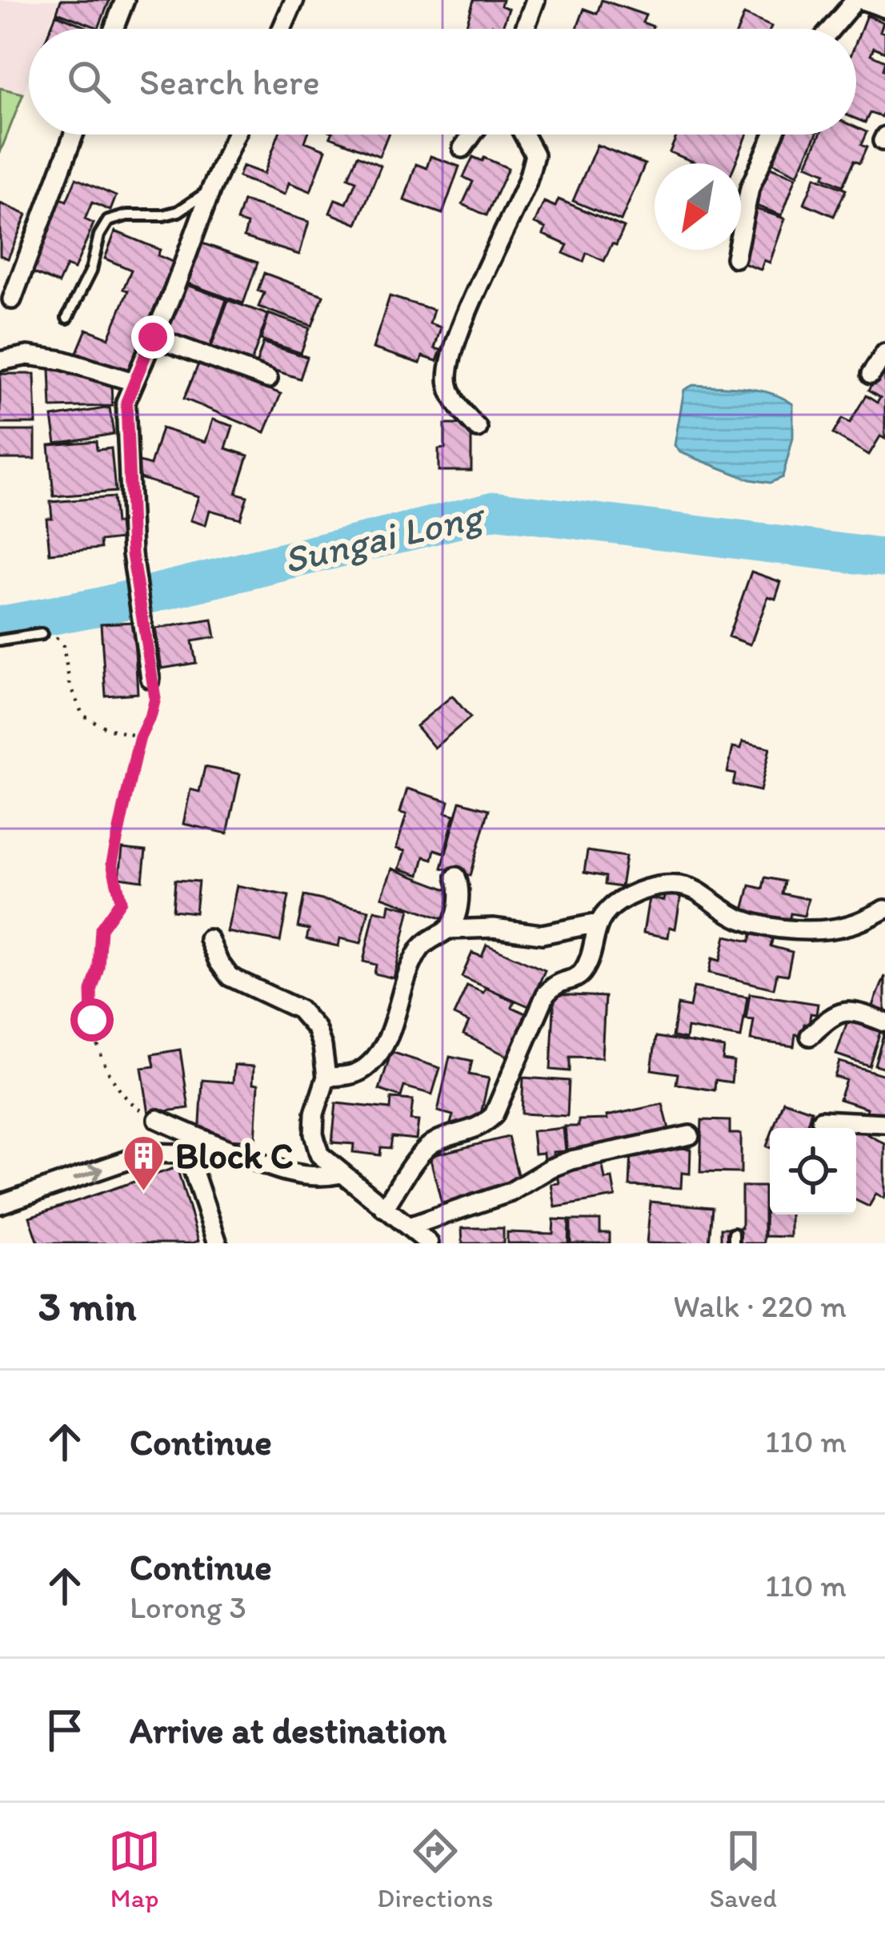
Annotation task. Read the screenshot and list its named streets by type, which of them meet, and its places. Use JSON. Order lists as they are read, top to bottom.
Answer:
{
  "water": ["Sungai Long"],
  "places": {
    "building": ["Block C"]
  },
  "north": "bottom left",
  "page": {
    "search": "Search here",
    "heading": ["3 min", "Walk · 220 m"],
    "list": [
      ["Continue", "110 m"],
      ["Continue", "Lorong 3", "110 m"],
      "Arrive at destination"
    ],
    "nav": ["Map", "Directions", "Saved"]
  }
}
